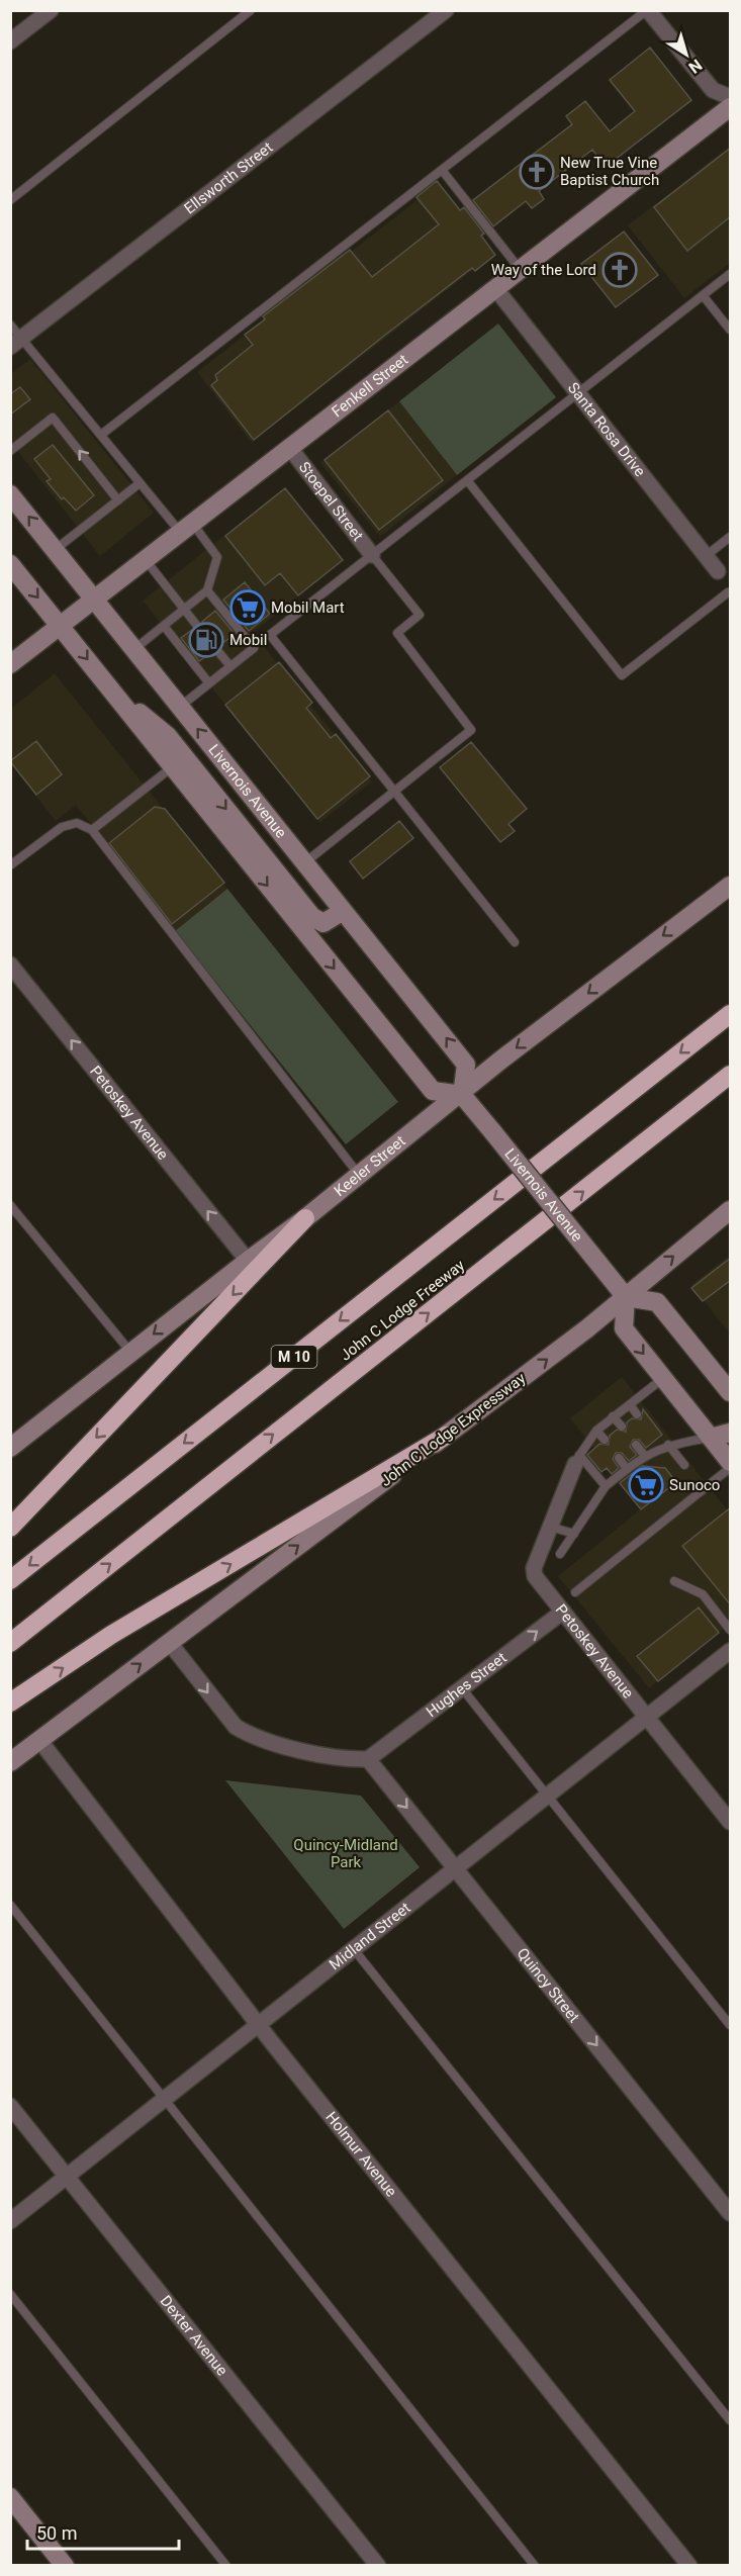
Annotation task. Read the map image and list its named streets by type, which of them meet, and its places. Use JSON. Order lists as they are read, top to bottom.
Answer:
{
  "streets": {
    "highway": ["John C Lodge Freeway", "M 10"],
    "main road": [
      "Fenkell Street",
      "Livernois Avenue",
      "Keeler Street",
      "John C Lodge Expressway"
    ],
    "street": [
      "Ellsworth Street",
      "Santa Rosa Drive",
      "Stoepel Street",
      "Petoskey Avenue",
      "Hughes Street",
      "Midland Street",
      "Quincy Street",
      "Holmur Avenue",
      "Dexter Avenue"
    ]
  },
  "crossings": [
    ["Fenkell Street", "Santa Rosa Drive"],
    ["Fenkell Street", "Stoepel Street"],
    ["Fenkell Street", "Livernois Avenue"],
    ["Livernois Avenue", "Keeler Street"],
    ["Livernois Avenue", "John C Lodge Expressway"],
    ["Petoskey Avenue", "Keeler Street"],
    ["Petoskey Avenue", "Hughes Street"],
    ["Petoskey Avenue", "Midland Street"],
    ["John C Lodge Expressway", "Holmur Avenue"],
    ["Hughes Street", "Quincy Street"],
    ["Midland Street", "Quincy Street"],
    ["Midland Street", "Holmur Avenue"],
    ["Midland Street", "Dexter Avenue"]
  ],
  "one_way": [
    "Petoskey Avenue",
    "Keeler Street",
    "John C Lodge Expressway",
    "Hughes Street",
    "Quincy Street"
  ],
  "parks": ["Quincy-Midland Park"],
  "places": {
    "church": ["New True Vine Baptist Church", "Way of the Lord"],
    "supermarket": ["Mobil Mart", "Sunoco"],
    "fuel station": ["Mobil"]
  },
  "scale_bar": "50 m",
  "north": "bottom right"
}
